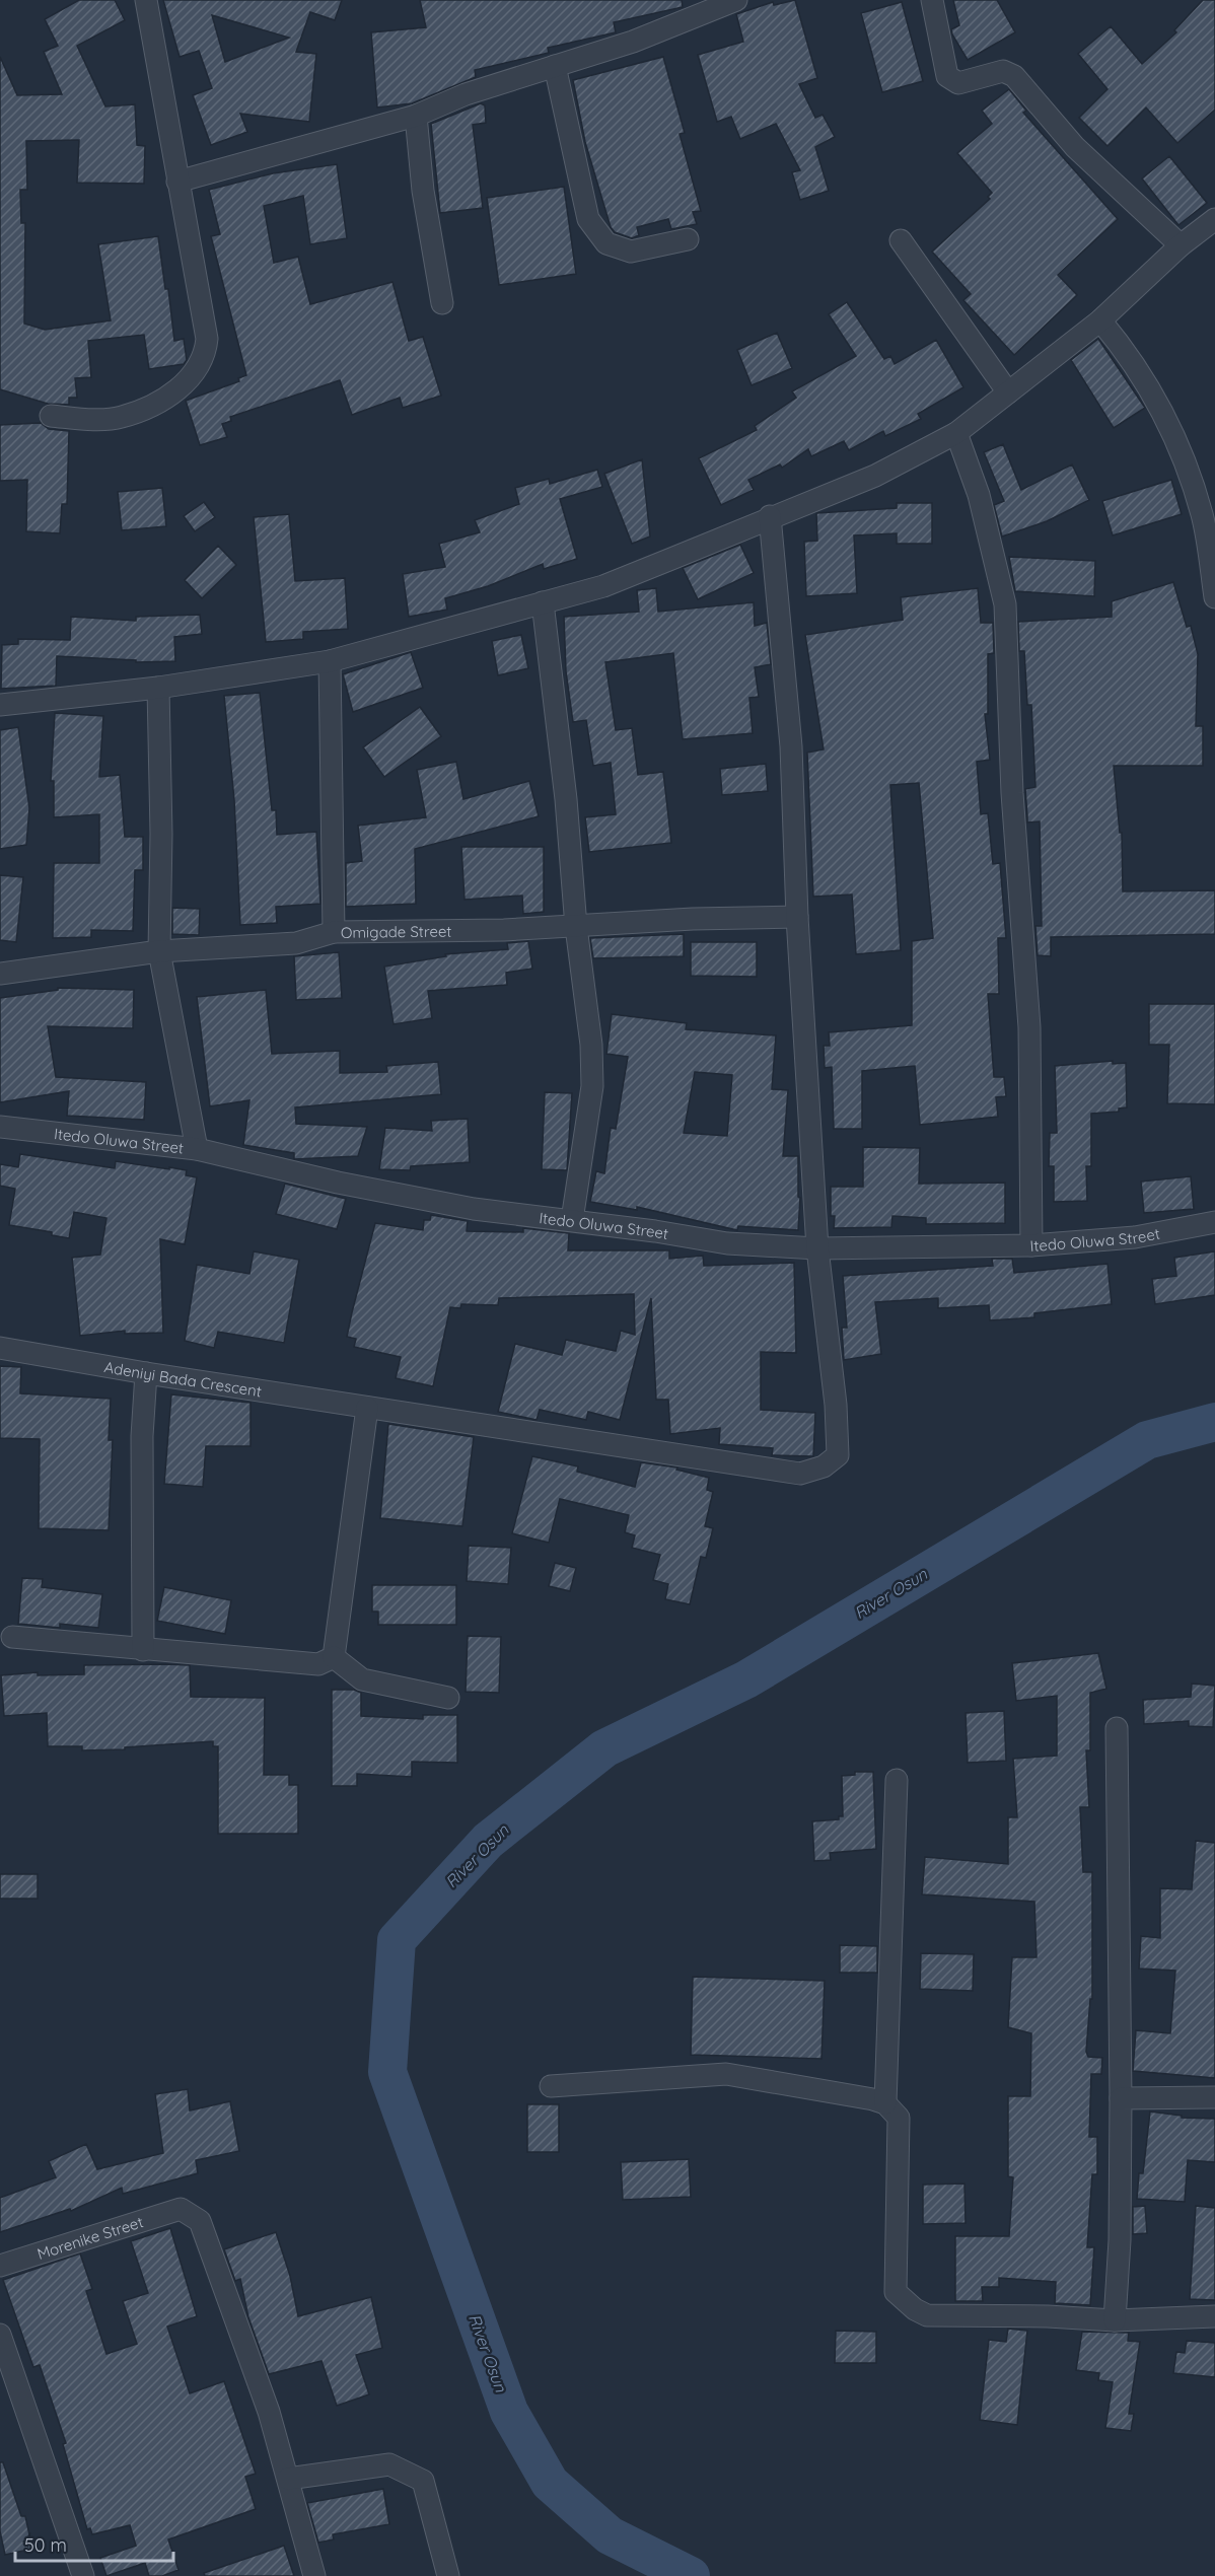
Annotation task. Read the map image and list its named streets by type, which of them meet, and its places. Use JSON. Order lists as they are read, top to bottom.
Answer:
{
  "streets": {
    "street": [
      "Omigade Street",
      "Itedo Oluwa Street",
      "Adeniyi Bada Crescent",
      "Morenike Street"
    ]
  },
  "crossings": [
    ["Itedo Oluwa Street", "Adeniyi Bada Crescent"]
  ],
  "water": ["River Osun"],
  "scale_bar": "50 m"
}
